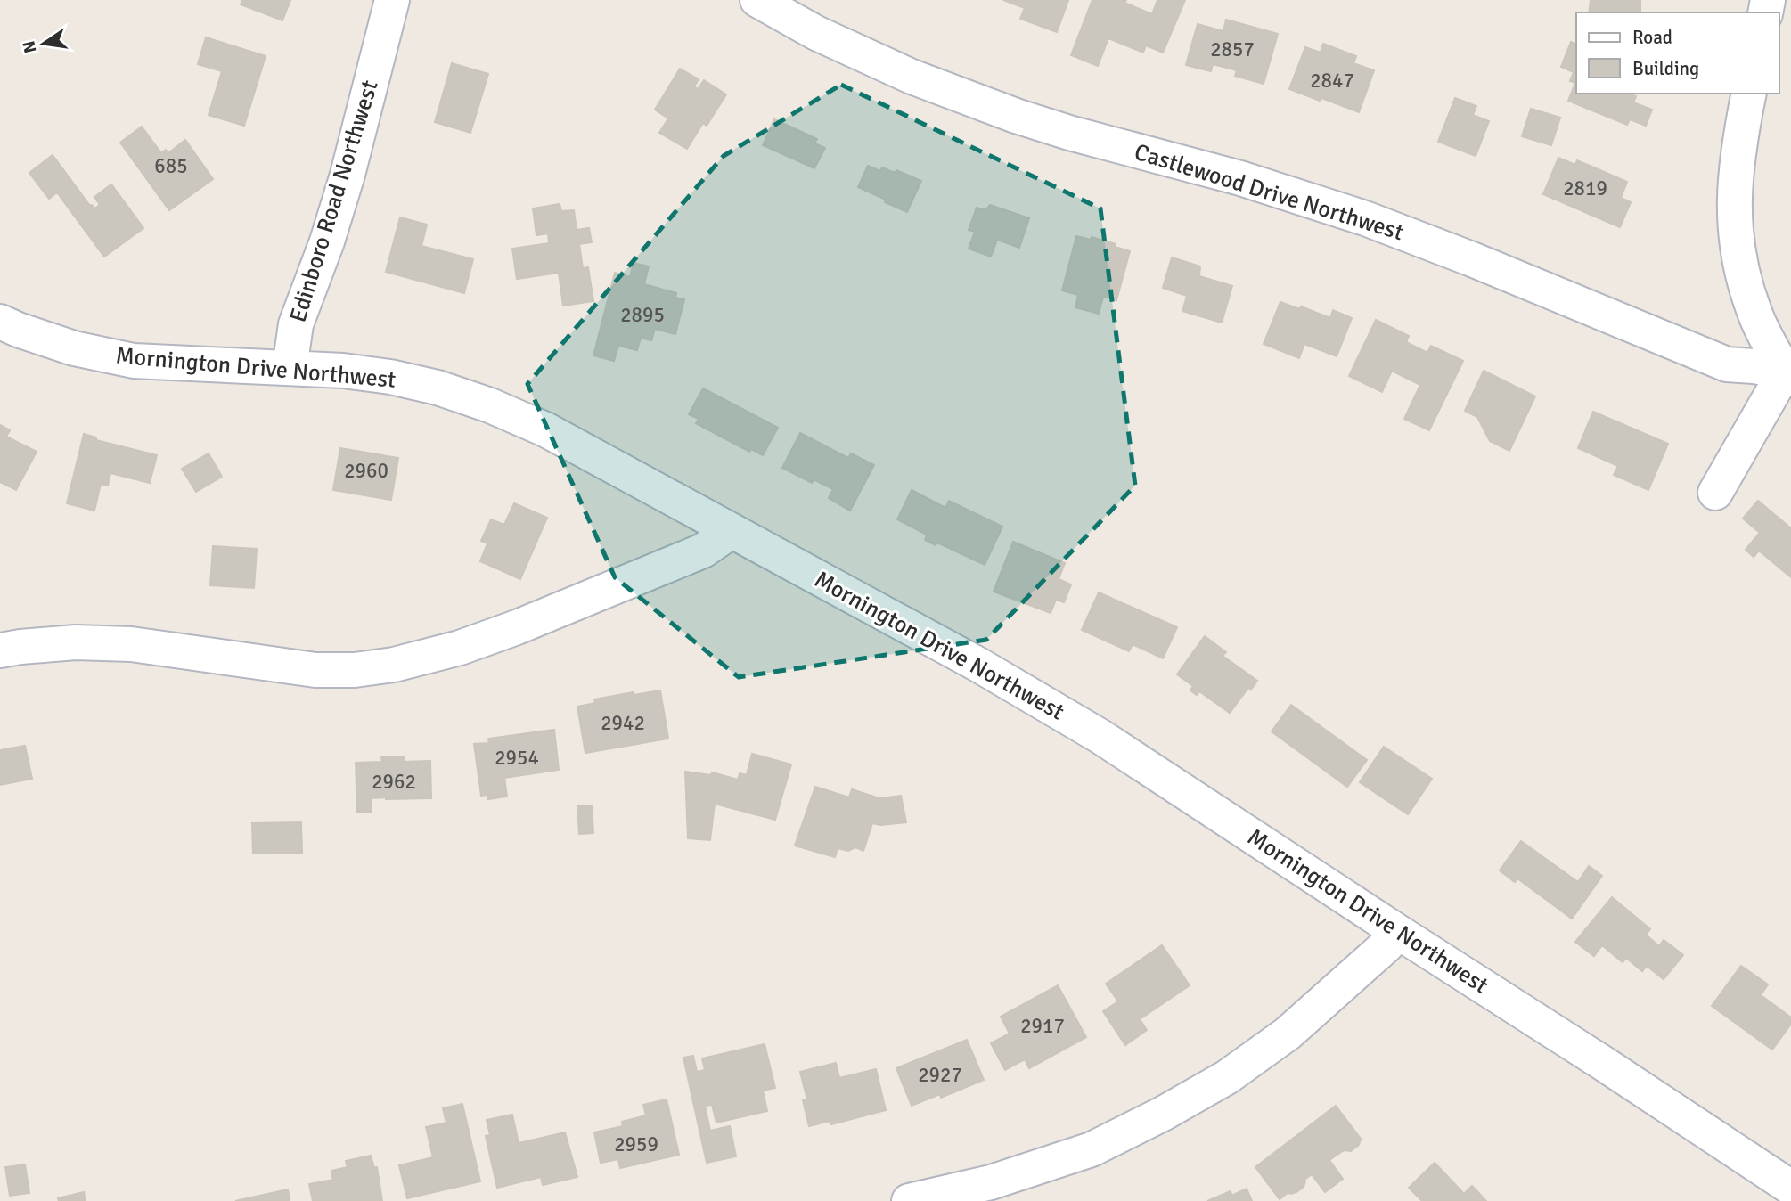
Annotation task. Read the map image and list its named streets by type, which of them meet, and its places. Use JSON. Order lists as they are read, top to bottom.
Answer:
{
  "streets": {
    "street": ["Castlewood Drive Northwest", "Edinboro Road Northwest", "Mornington Drive Northwest"]
  },
  "crossings": [
    ["Edinboro Road Northwest", "Mornington Drive Northwest"]
  ],
  "house_numbers": [
    "2857",
    "2847",
    "685",
    "2819",
    "2895",
    "2960",
    "2942",
    "2954",
    "2962",
    "2917",
    "2927",
    "2959"
  ],
  "legend": ["Road", "Building"],
  "north": "left"
}
